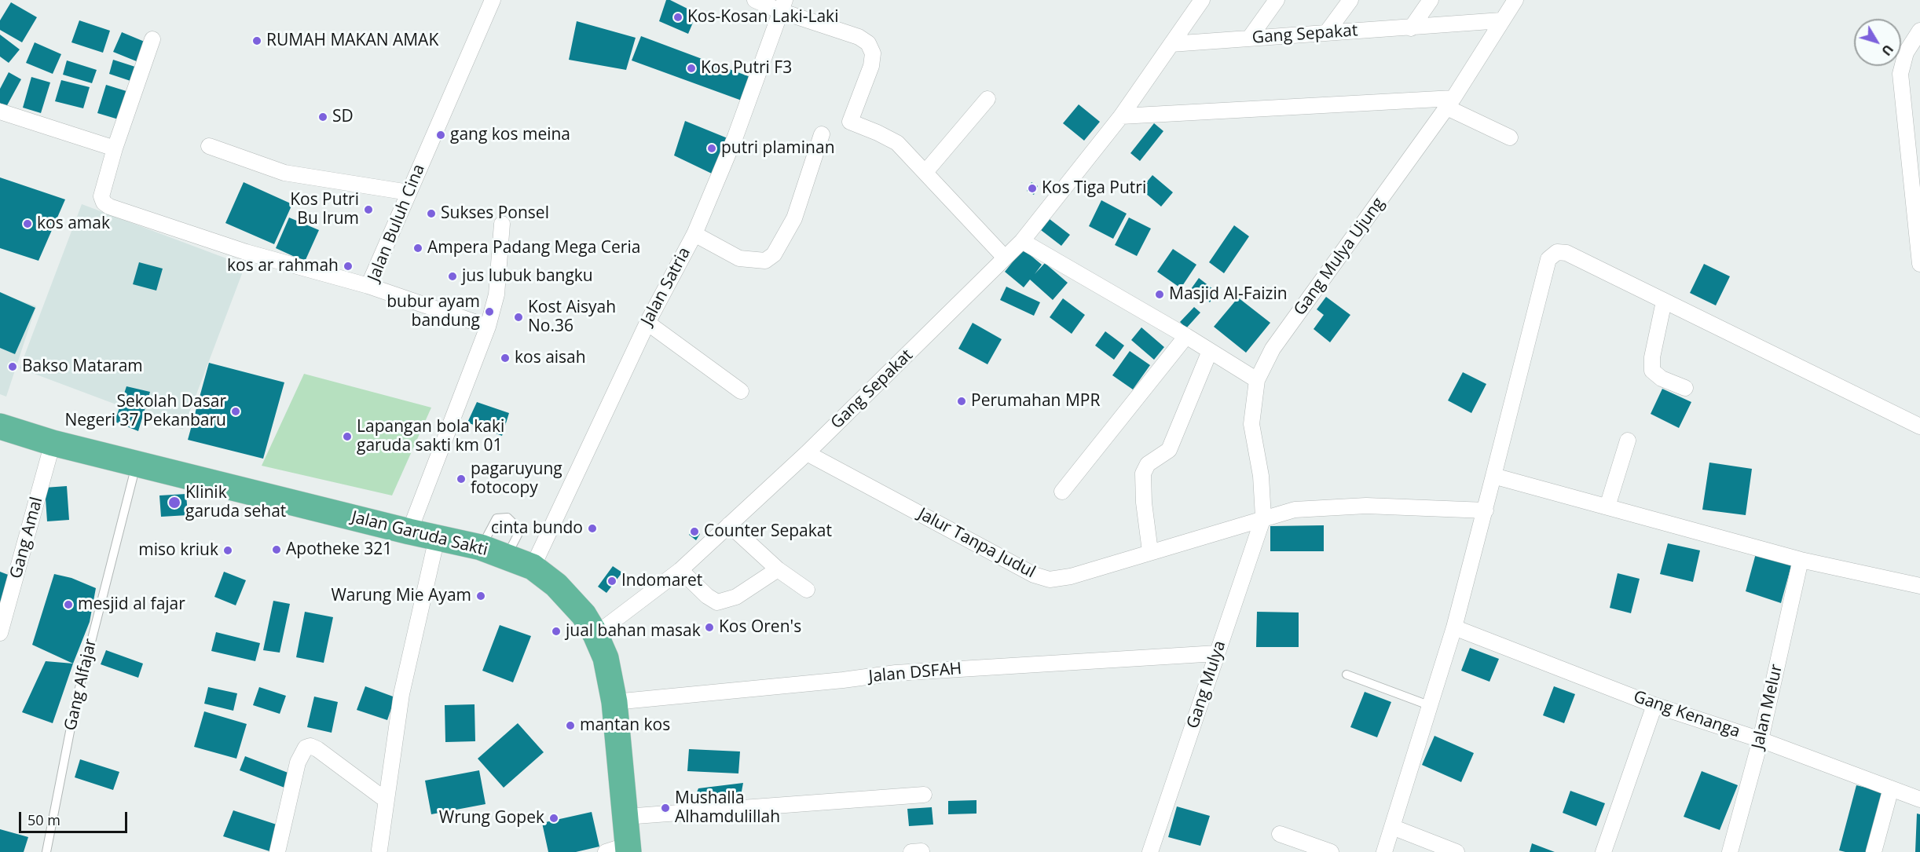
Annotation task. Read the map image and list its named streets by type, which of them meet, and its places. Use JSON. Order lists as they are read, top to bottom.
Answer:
{
  "streets": {
    "highway": ["Jalan Garuda Sakti"],
    "street": [
      "Gang Sepakat",
      "Jalan Buluh Cina",
      "Gang Mulya Ujung",
      "Jalan Satria",
      "Gang Amal",
      "Jalur Tanpa Judul",
      "Jalan DSFAH",
      "Gang Mulya",
      "Jalan Melur",
      "Gang Kenanga"
    ],
    "lane": ["Gang Alfajar"]
  },
  "crossings": [
    ["Gang Sepakat", "Gang Mulya Ujung"],
    ["Gang Sepakat", "Jalan Garuda Sakti"],
    ["Gang Sepakat", "Jalur Tanpa Judul"],
    ["Gang Mulya Ujung", "Jalur Tanpa Judul"],
    ["Gang Mulya Ujung", "Gang Mulya"],
    ["Jalan Satria", "Jalan Garuda Sakti"],
    ["Jalan Garuda Sakti", "Gang Amal"],
    ["Jalan Garuda Sakti", "Jalan DSFAH"],
    ["Jalan Garuda Sakti", "Gang Alfajar"],
    ["Jalur Tanpa Judul", "Gang Mulya"],
    ["Jalan DSFAH", "Gang Mulya"],
    ["Jalan Melur", "Gang Kenanga"]
  ],
  "places": [
    "Kos-Kosan Laki-Laki",
    "RUMAH MAKAN AMAK",
    "Kos Putri F3",
    "SD",
    "gang kos meina",
    "putri plaminan",
    "Kos Tiga Putri",
    "Kos Putri Bu Irum",
    "Sukses Ponsel",
    "kos amak",
    "Ampera Padang Mega Ceria",
    "kos ar rahmah",
    "jus lubuk bangku",
    "Masjid Al-Faizin",
    "bubur ayam bandung",
    "Kost Aisyah No.36",
    "kos aisah",
    "Bakso Mataram",
    "Perumahan MPR",
    "Sekolah Dasar Negeri 37 Pekanbaru",
    "Lapangan bola kaki garuda sakti km 01",
    "pagaruyung fotocopy",
    "Klinik garuda sehat",
    "cinta bundo",
    "Counter Sepakat",
    "Apotheke 321",
    "miso kriuk",
    "Indomaret",
    "Warung Mie Ayam",
    "mesjid al fajar",
    "Kos Oren's",
    "jual bahan masak",
    "mantan kos",
    "Mushalla Alhamdulillah",
    "Wrung Gopek"
  ],
  "scale_bar": "50 m",
  "north": "bottom right"
}
